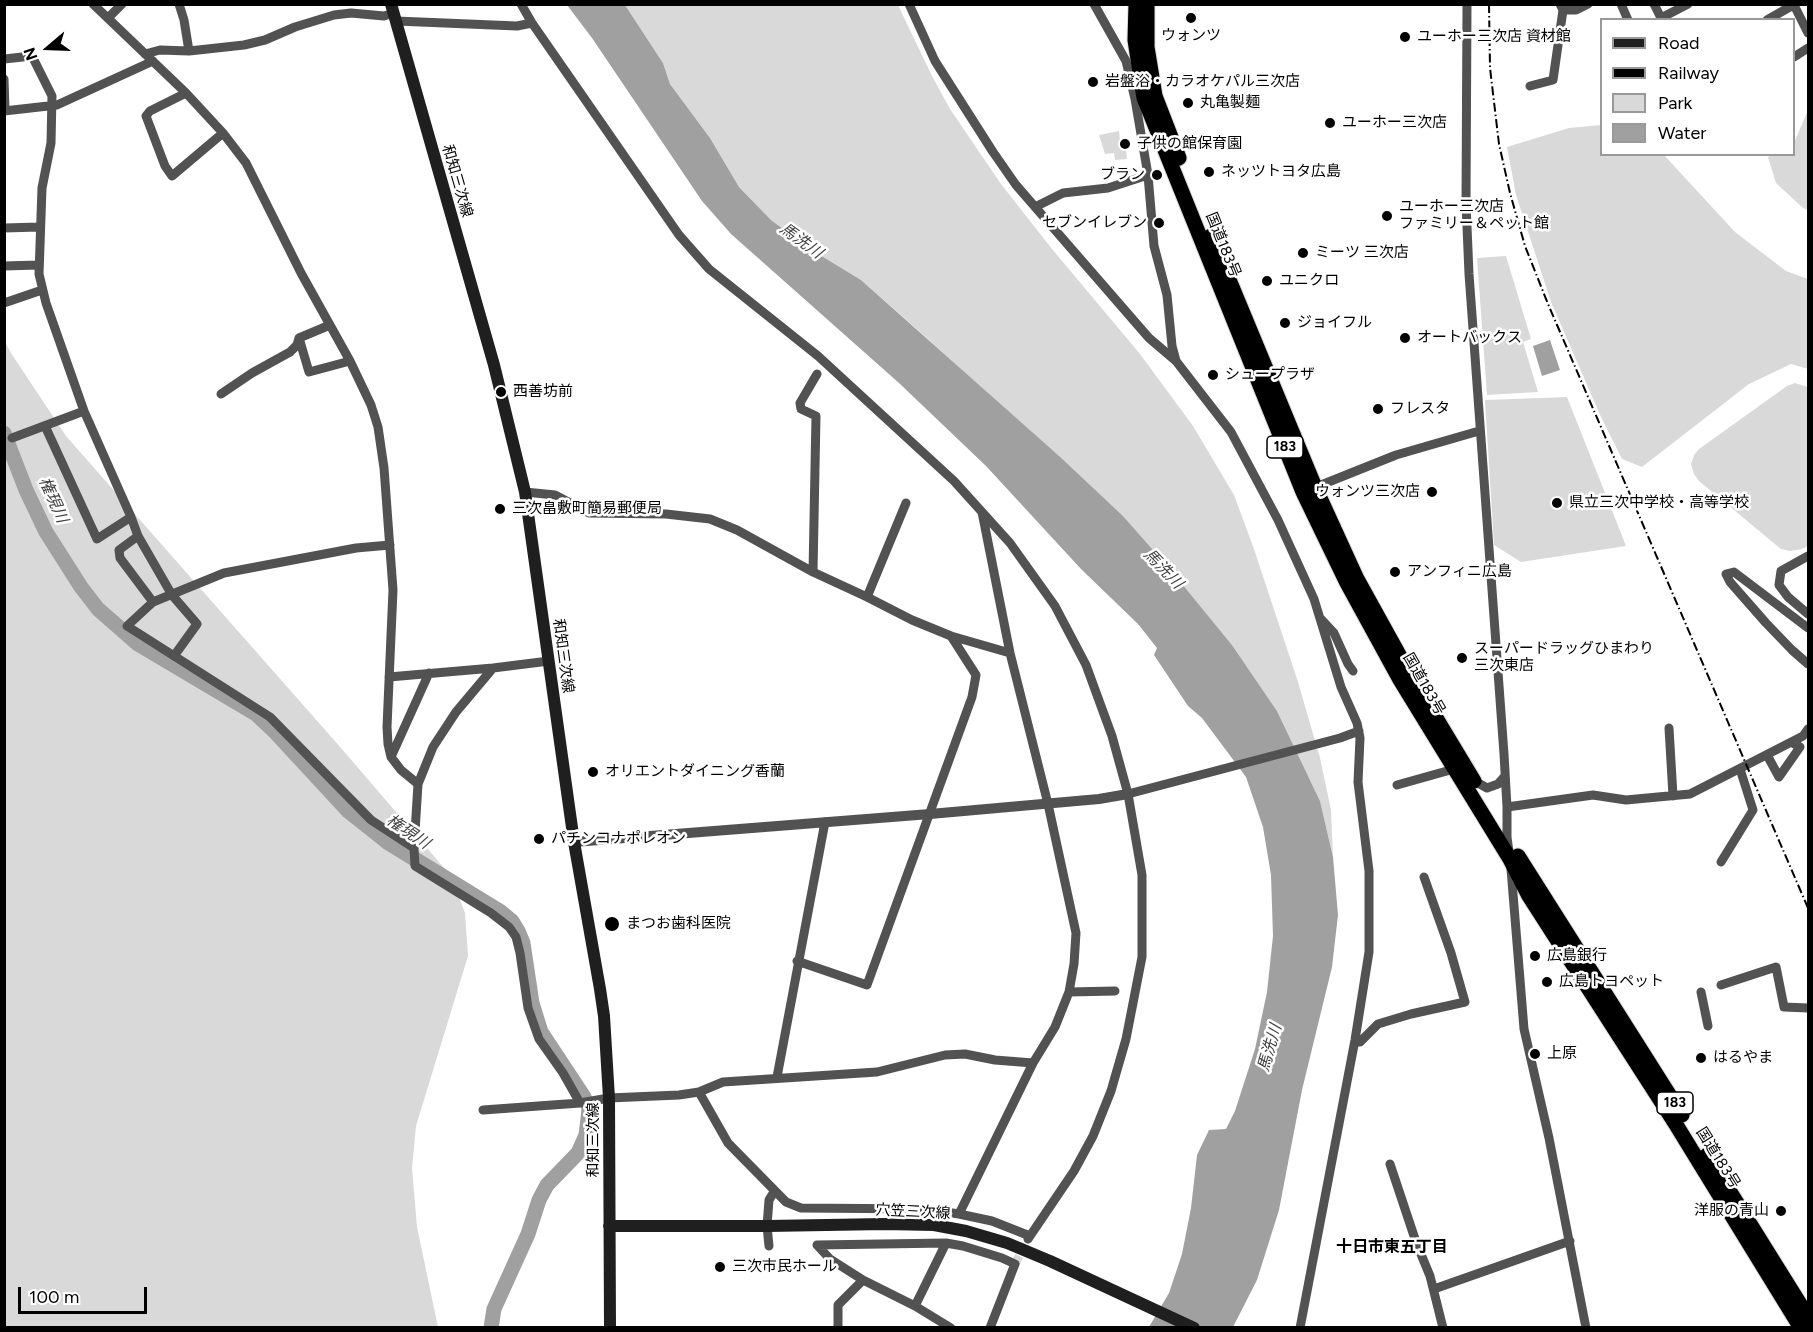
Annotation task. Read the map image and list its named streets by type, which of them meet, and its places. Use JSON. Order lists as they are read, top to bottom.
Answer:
{
  "streets": {
    "highway": ["国道183号", "183"],
    "main road": ["和知三次線", "穴笠三次線"]
  },
  "crossings": [
    ["和知三次線", "穴笠三次線"]
  ],
  "districts": ["十日市東五丁目"],
  "water": ["馬洗川", "権現川"],
  "places": [
    "ウォンツ",
    "ユーホー三次店 資材館",
    "岩盤浴・カラオケパル三次店",
    "丸亀製麺",
    "ユーホー三次店",
    "子供の館保育園",
    "ネッツトヨタ広島",
    "ブラン",
    "ユーホー三次店 ファミリー＆ペット館",
    "セブンイレブン",
    "ミーツ 三次店",
    "ユニクロ",
    "ジョイフル",
    "オートバックス",
    "シュープラザ",
    "西善坊前",
    "フレスタ",
    "ウォンツ三次店",
    "県立三次中学校・高等学校",
    "三次畠敷町簡易郵便局",
    "アンフィニ広島",
    "スーパードラッグひまわり 三次東店",
    "オリエントダイニング香蘭",
    "パチンコナポレオン",
    "まつお歯科医院",
    "広島銀行",
    "広島トヨペット",
    "上原",
    "はるやま",
    "洋服の青山",
    "三次市民ホール"
  ],
  "legend": [
    "Road",
    "Railway",
    "Park",
    "Water"
  ],
  "scale_bar": "100 m",
  "north": "left"
}
